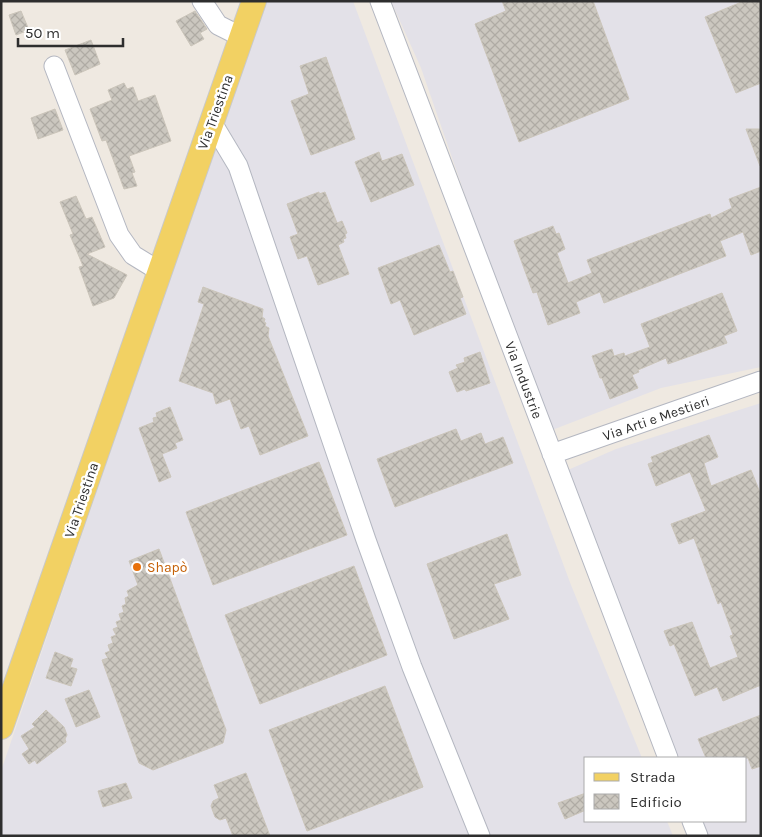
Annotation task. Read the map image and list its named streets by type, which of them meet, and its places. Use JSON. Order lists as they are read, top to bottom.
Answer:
{
  "streets": {
    "main road": ["Via Triestina"],
    "street": ["Via Industrie", "Via Arti e Mestieri"]
  },
  "crossings": [
    ["Via Industrie", "Via Arti e Mestieri"]
  ],
  "places": ["Shapò"],
  "legend": ["Strada", "Edificio"],
  "scale_bar": "50 m"
}
